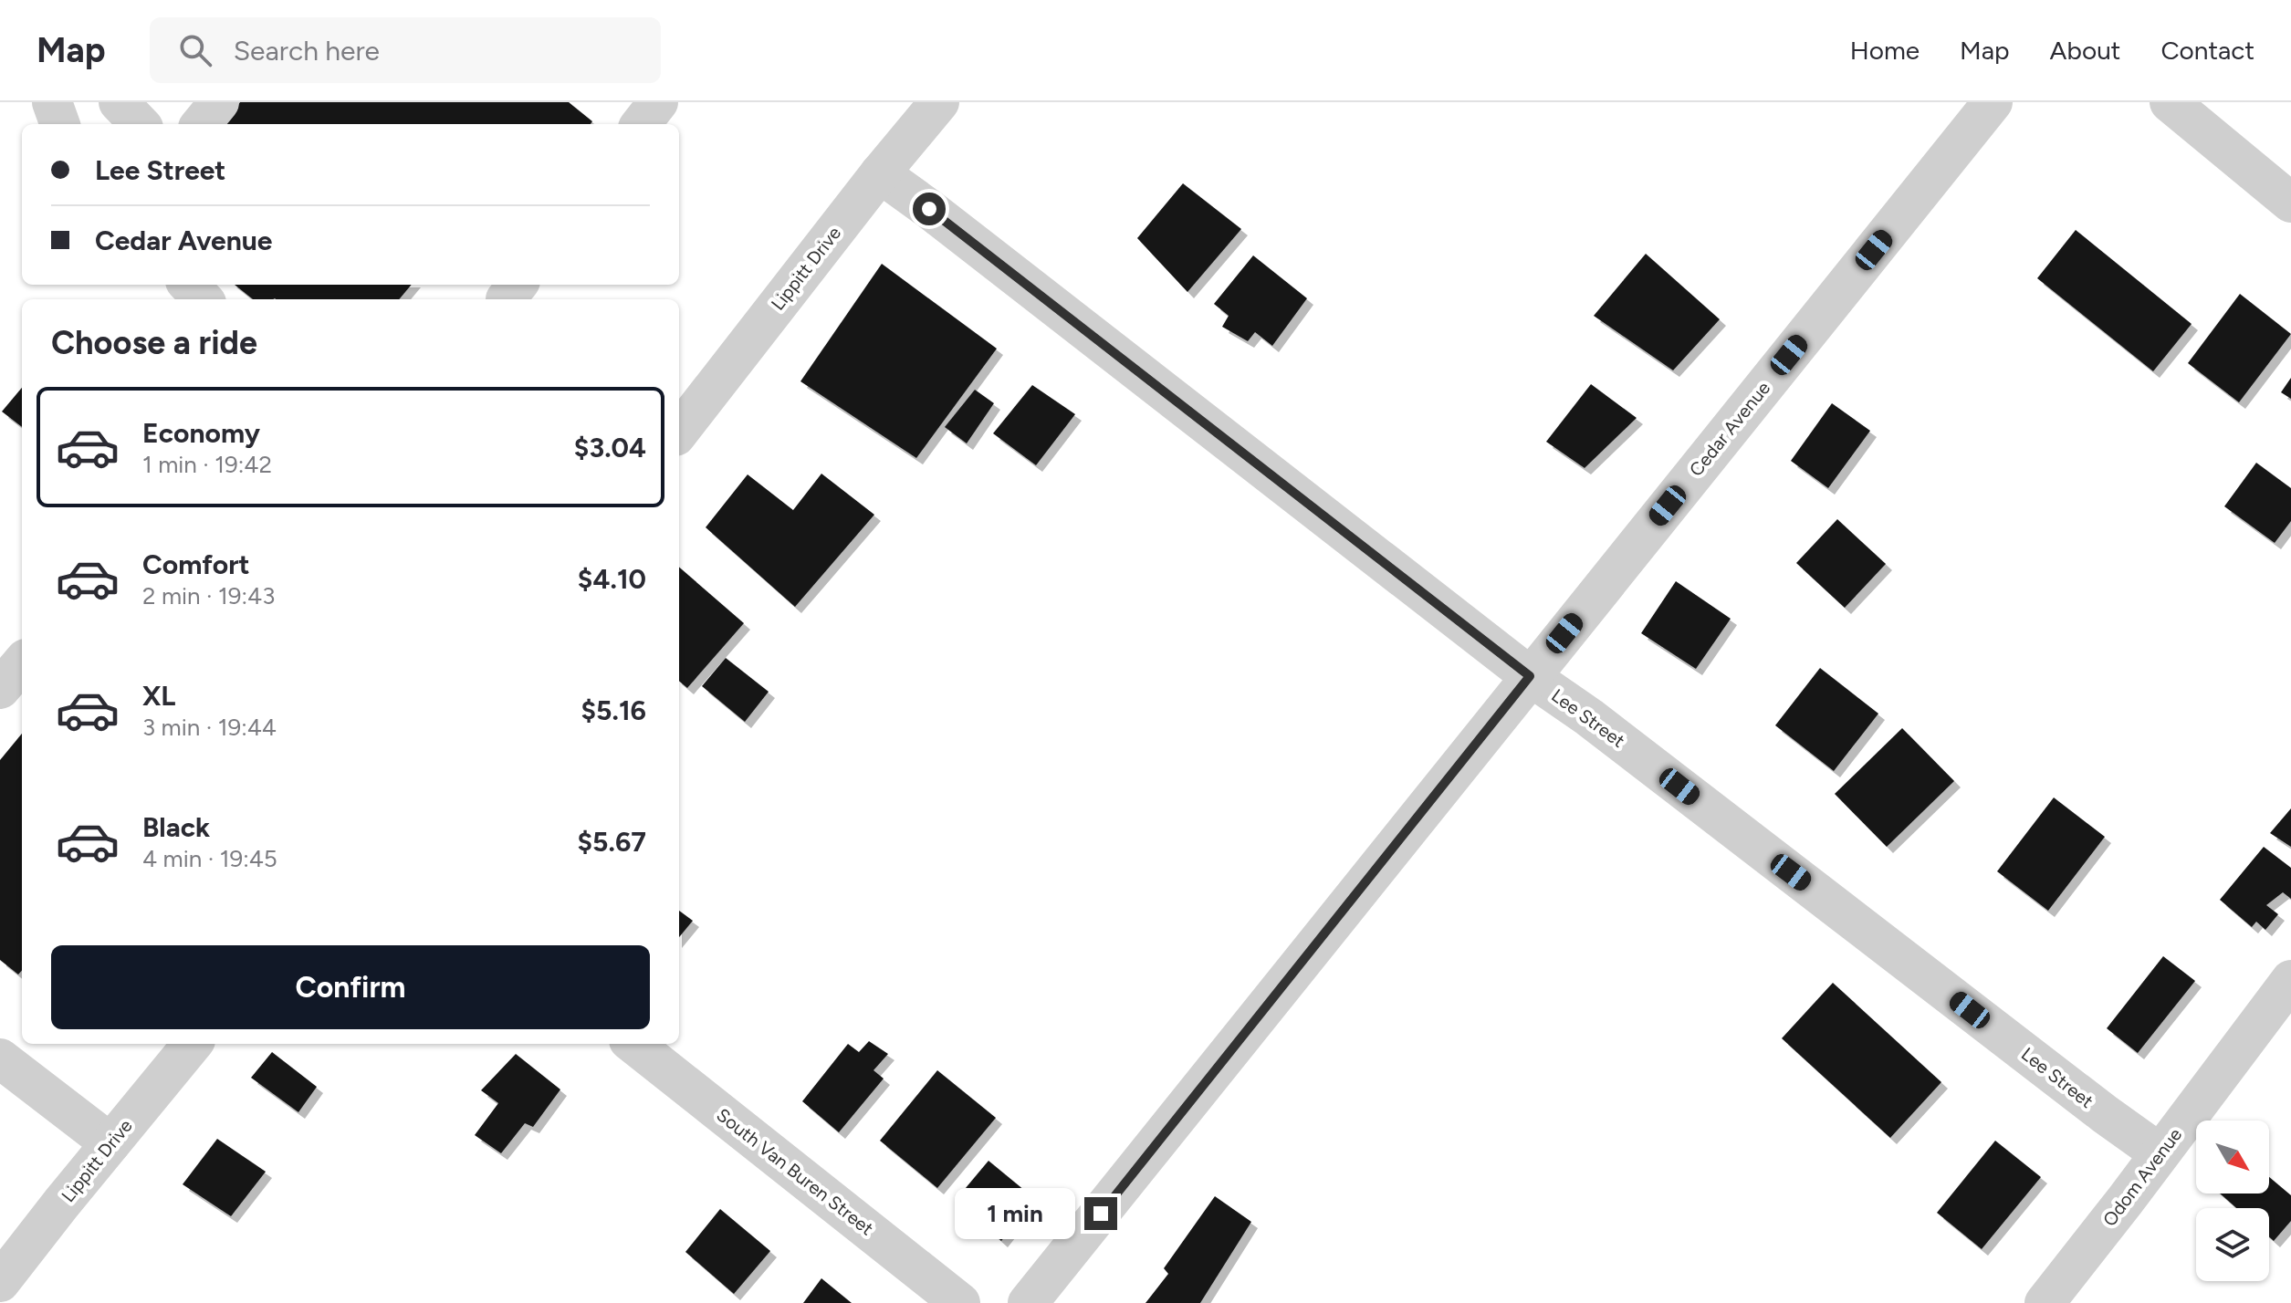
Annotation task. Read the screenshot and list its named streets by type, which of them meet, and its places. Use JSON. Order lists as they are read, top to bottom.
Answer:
{
  "streets": {
    "street": [
      "Lippitt Drive",
      "Cedar Avenue",
      "Lee Street",
      "South Van Buren Street",
      "Odom Avenue"
    ]
  },
  "crossings": [
    ["Lippitt Drive", "Lee Street"],
    ["Cedar Avenue", "Lee Street"],
    ["Lee Street", "Odom Avenue"]
  ],
  "north": "bottom right",
  "page": {
    "header": "Map",
    "search": "Search here",
    "nav": [
      "Home",
      "Map",
      "About",
      "Contact"
    ],
    "banner": ["Lee Street", "Cedar Avenue"],
    "heading": "Choose a ride",
    "list": [
      {
        "name": "Economy",
        "note": "1 min · 19:42",
        "value": "$3.04"
      },
      {
        "name": "Comfort",
        "note": "2 min · 19:43",
        "value": "$4.10"
      },
      {
        "name": "XL",
        "note": "3 min · 19:44",
        "value": "$5.16"
      },
      {
        "name": "Black",
        "note": "4 min · 19:45",
        "value": "$5.67"
      }
    ],
    "buttons": "Confirm",
    "bubble": "1 min"
  }
}
